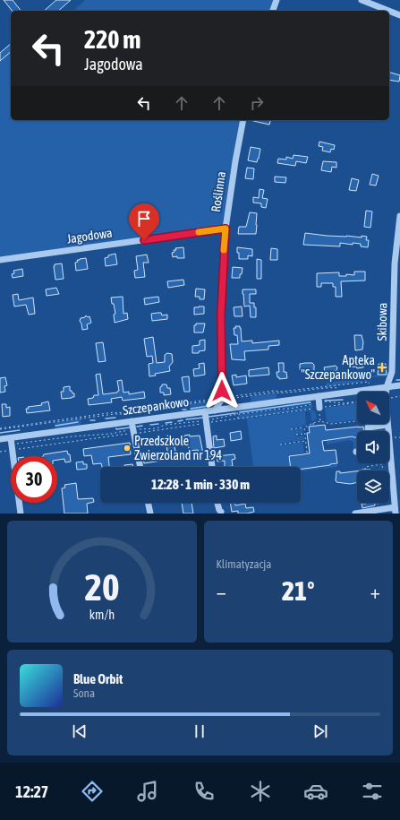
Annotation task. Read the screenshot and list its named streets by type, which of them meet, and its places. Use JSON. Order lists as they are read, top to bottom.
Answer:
{
  "streets": {
    "street": [
      "Roślinna",
      "Jagodowa",
      "Skibowa",
      "Szczepankowo"
    ]
  },
  "crossings": [
    ["Roślinna", "Jagodowa"],
    ["Roślinna", "Szczepankowo"],
    ["Skibowa", "Szczepankowo"]
  ],
  "places": {
    "health": ["Apteka \"Szczepankowo\""],
    "other": ["Przedszkole Zwierzoland nr 194"]
  },
  "north": "top left",
  "page": {
    "turn": ["220 m", "Jagodowa"],
    "limit": "30",
    "trip": "12:28 · 1 min · 330 m",
    "tile": "Klimatyzacja",
    "heat": ["−", "21°", "+"],
    "song": ["Blue Orbit", "Sona"],
    "tabs": "12:27",
    "gauge": ["20", "km/h"]
  }
}
